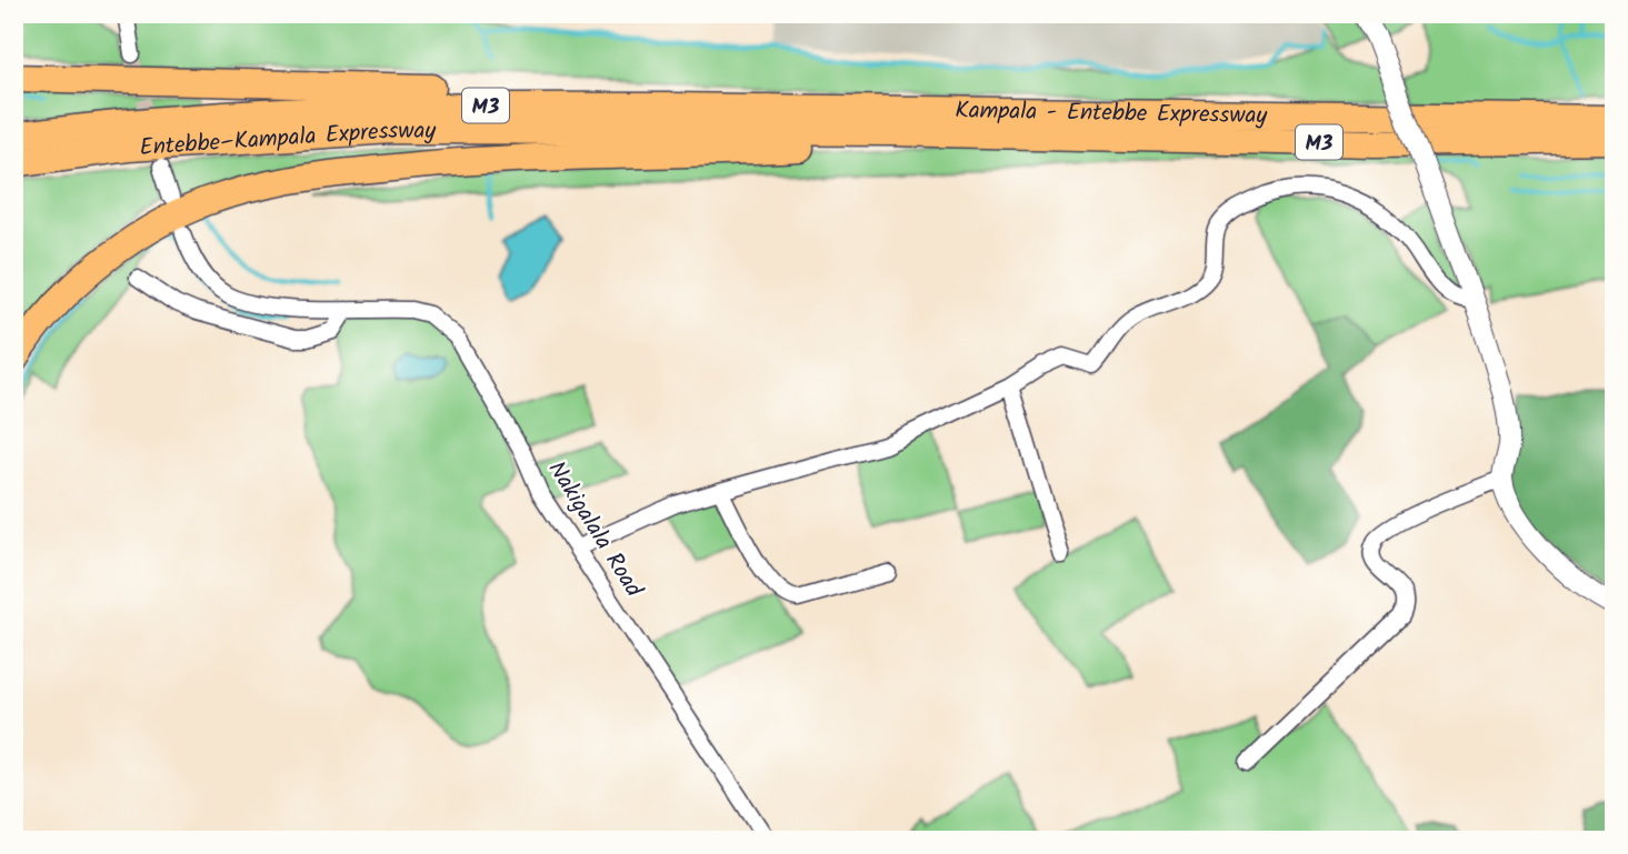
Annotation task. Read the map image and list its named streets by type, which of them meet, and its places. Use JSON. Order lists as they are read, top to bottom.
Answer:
{
  "streets": {
    "highway": ["M3", "Kampala - Entebbe Expressway", "Entebbe–Kampala Expressway"],
    "street": ["Nakigalala Road"]
  },
  "crossings": [
    ["M3", "Kampala - Entebbe Expressway"],
    ["M3", "Entebbe–Kampala Expressway"]
  ]
}
